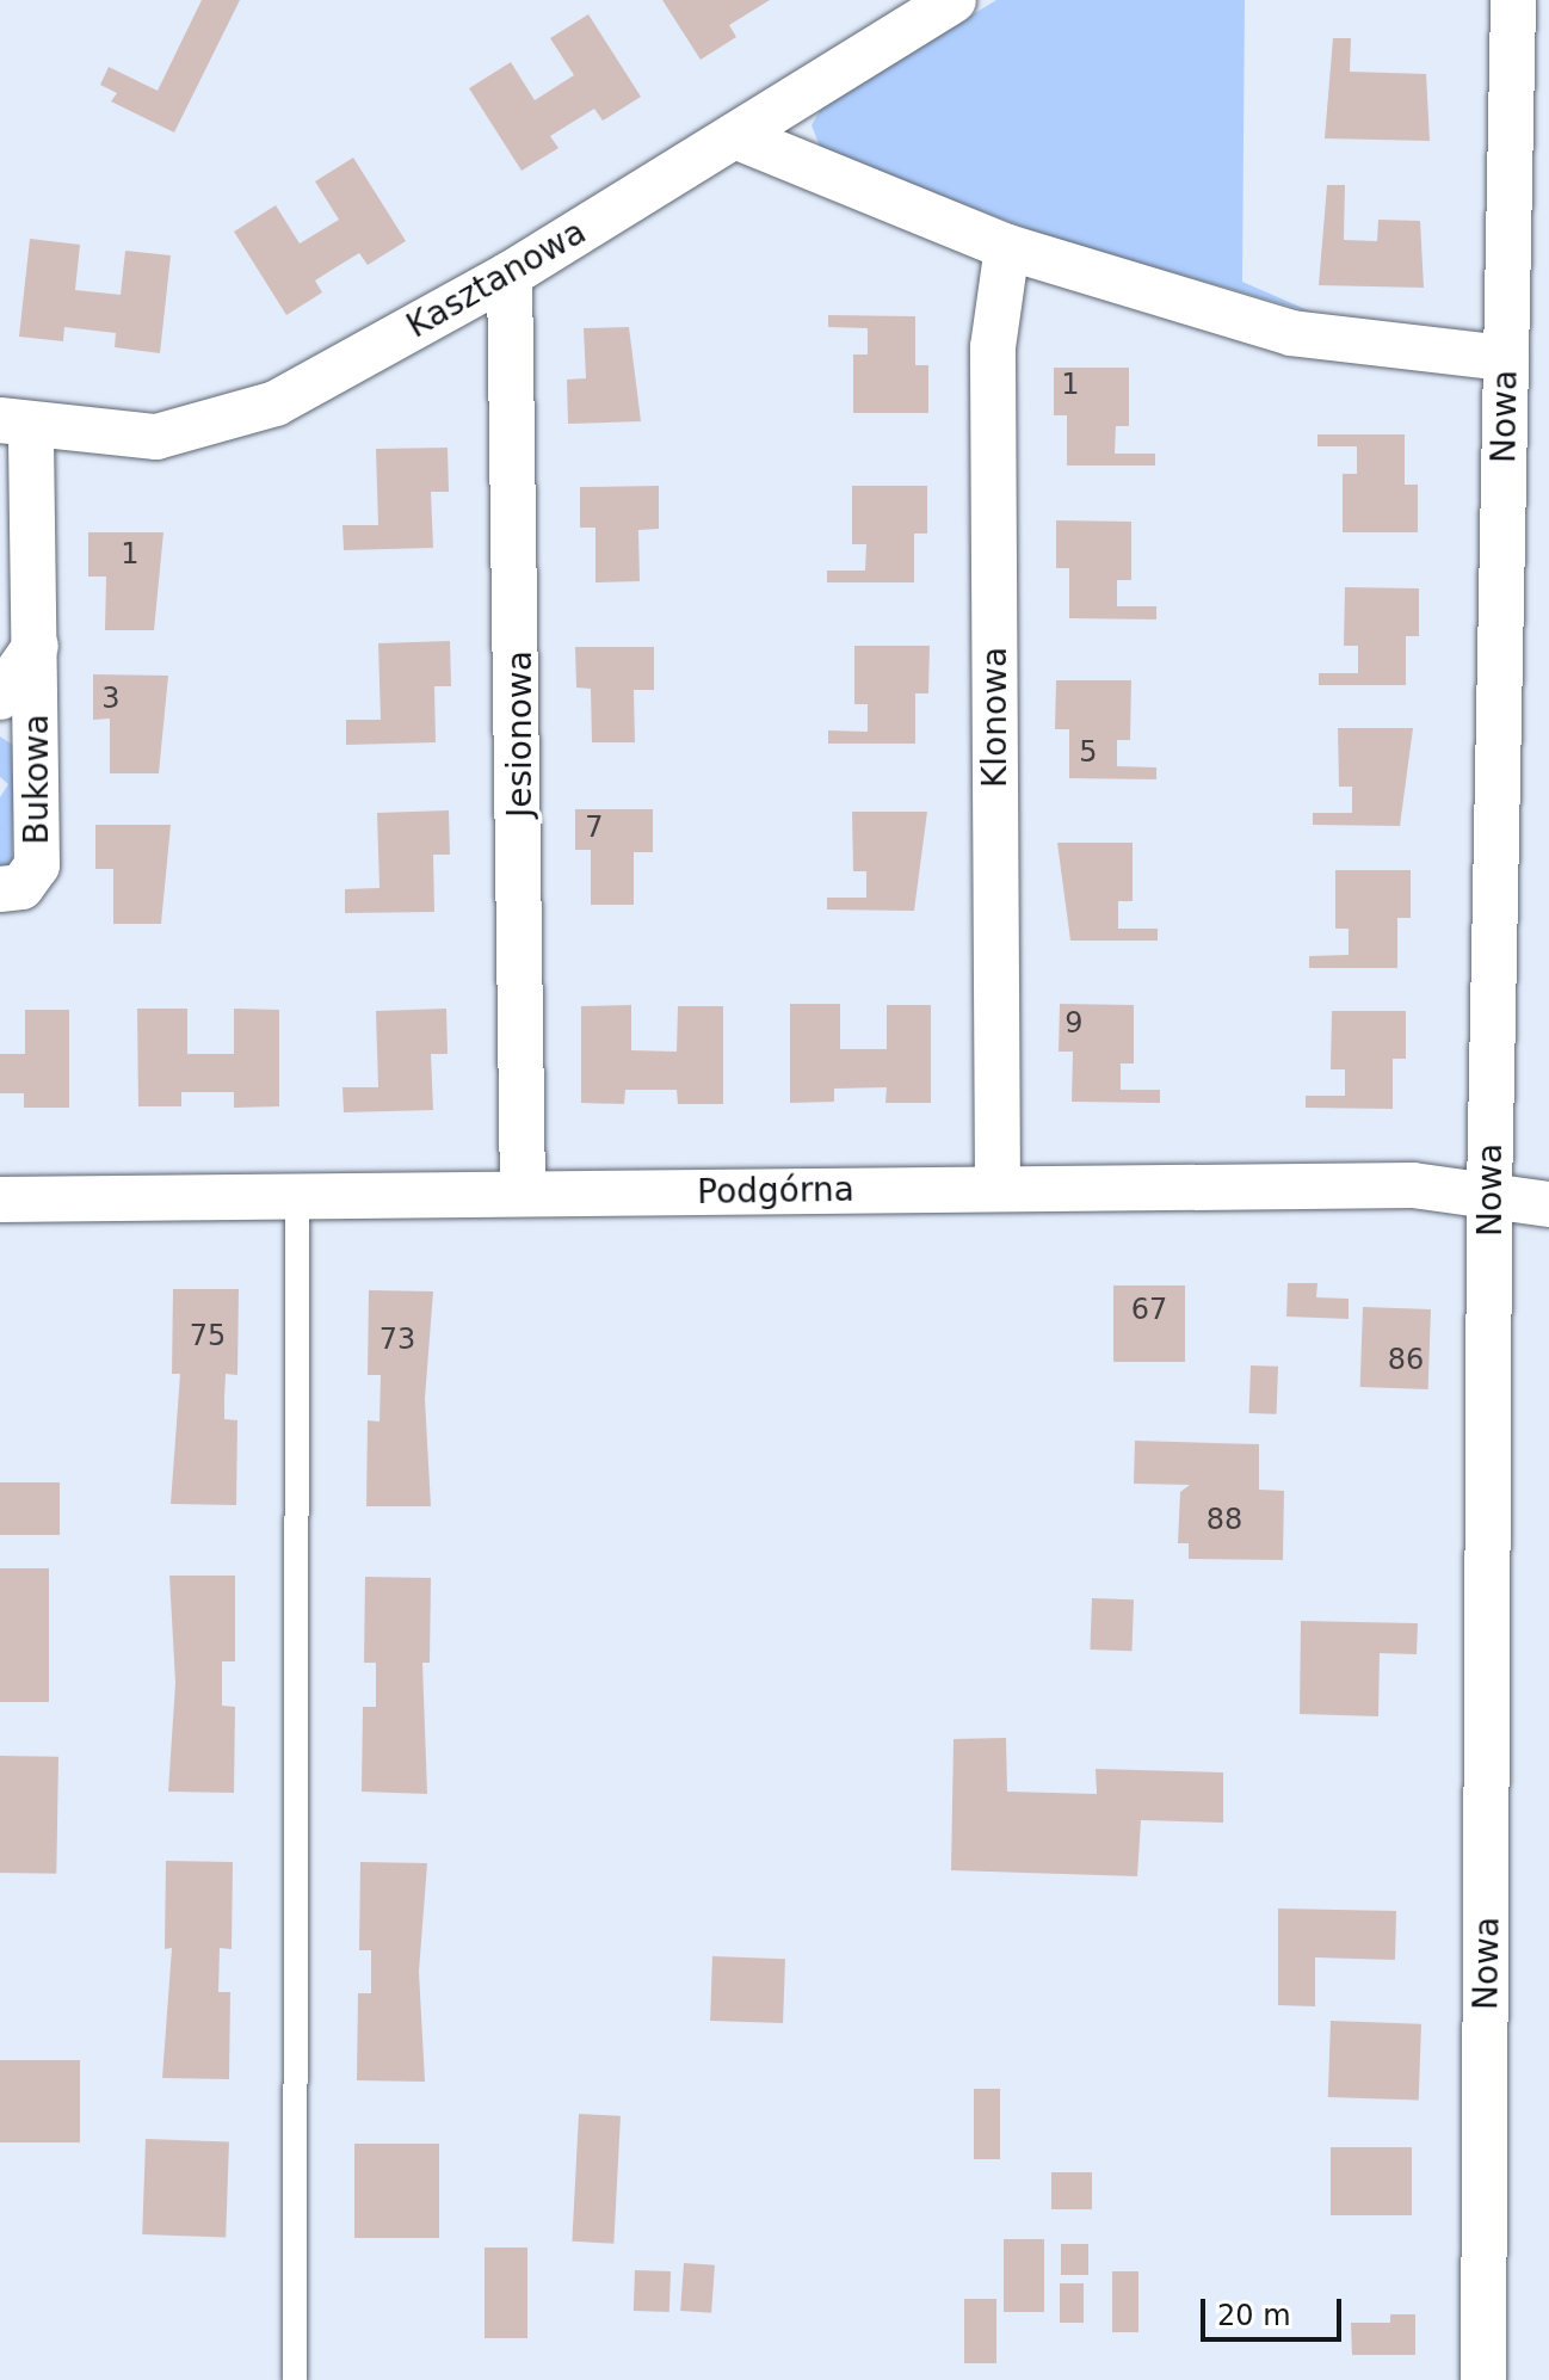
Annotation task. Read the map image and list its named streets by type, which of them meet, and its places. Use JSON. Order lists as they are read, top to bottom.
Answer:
{
  "streets": {
    "street": [
      "Kasztanowa",
      "Nowa",
      "Klonowa",
      "Jesionowa",
      "Bukowa",
      "Podgórna"
    ]
  },
  "crossings": [
    ["Kasztanowa", "Jesionowa"],
    ["Kasztanowa", "Bukowa"],
    ["Nowa", "Podgórna"],
    ["Klonowa", "Podgórna"],
    ["Jesionowa", "Podgórna"]
  ],
  "house_numbers": [
    "1",
    "1",
    "3",
    "5",
    "7",
    "9",
    "67",
    "75",
    "73",
    "86",
    "88"
  ],
  "scale_bar": "20 m"
}
